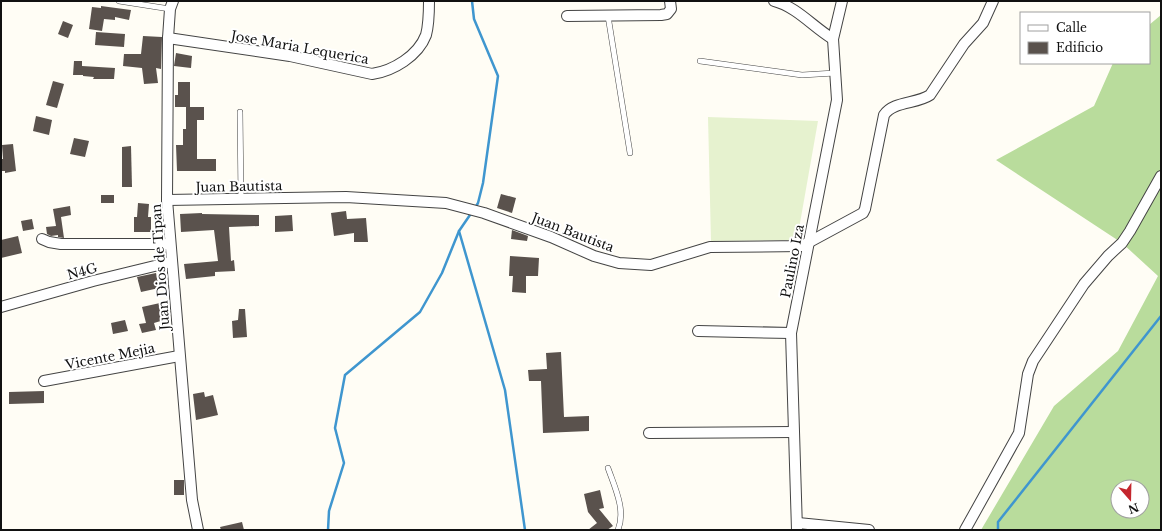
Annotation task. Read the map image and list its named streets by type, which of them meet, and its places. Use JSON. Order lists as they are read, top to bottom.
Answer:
{
  "streets": {
    "street": [
      "Jose Maria Lequerica",
      "Juan Bautista",
      "Paulino Iza",
      "Juan Dios de Tipan",
      "N4G",
      "Vicente Mejia"
    ]
  },
  "crossings": [
    ["Jose Maria Lequerica", "Juan Dios de Tipan"],
    ["Juan Bautista", "Paulino Iza"],
    ["Juan Bautista", "Juan Dios de Tipan"],
    ["Juan Dios de Tipan", "N4G"],
    ["Juan Dios de Tipan", "Vicente Mejia"]
  ],
  "legend": ["Calle", "Edificio"],
  "north": "bottom"
}
